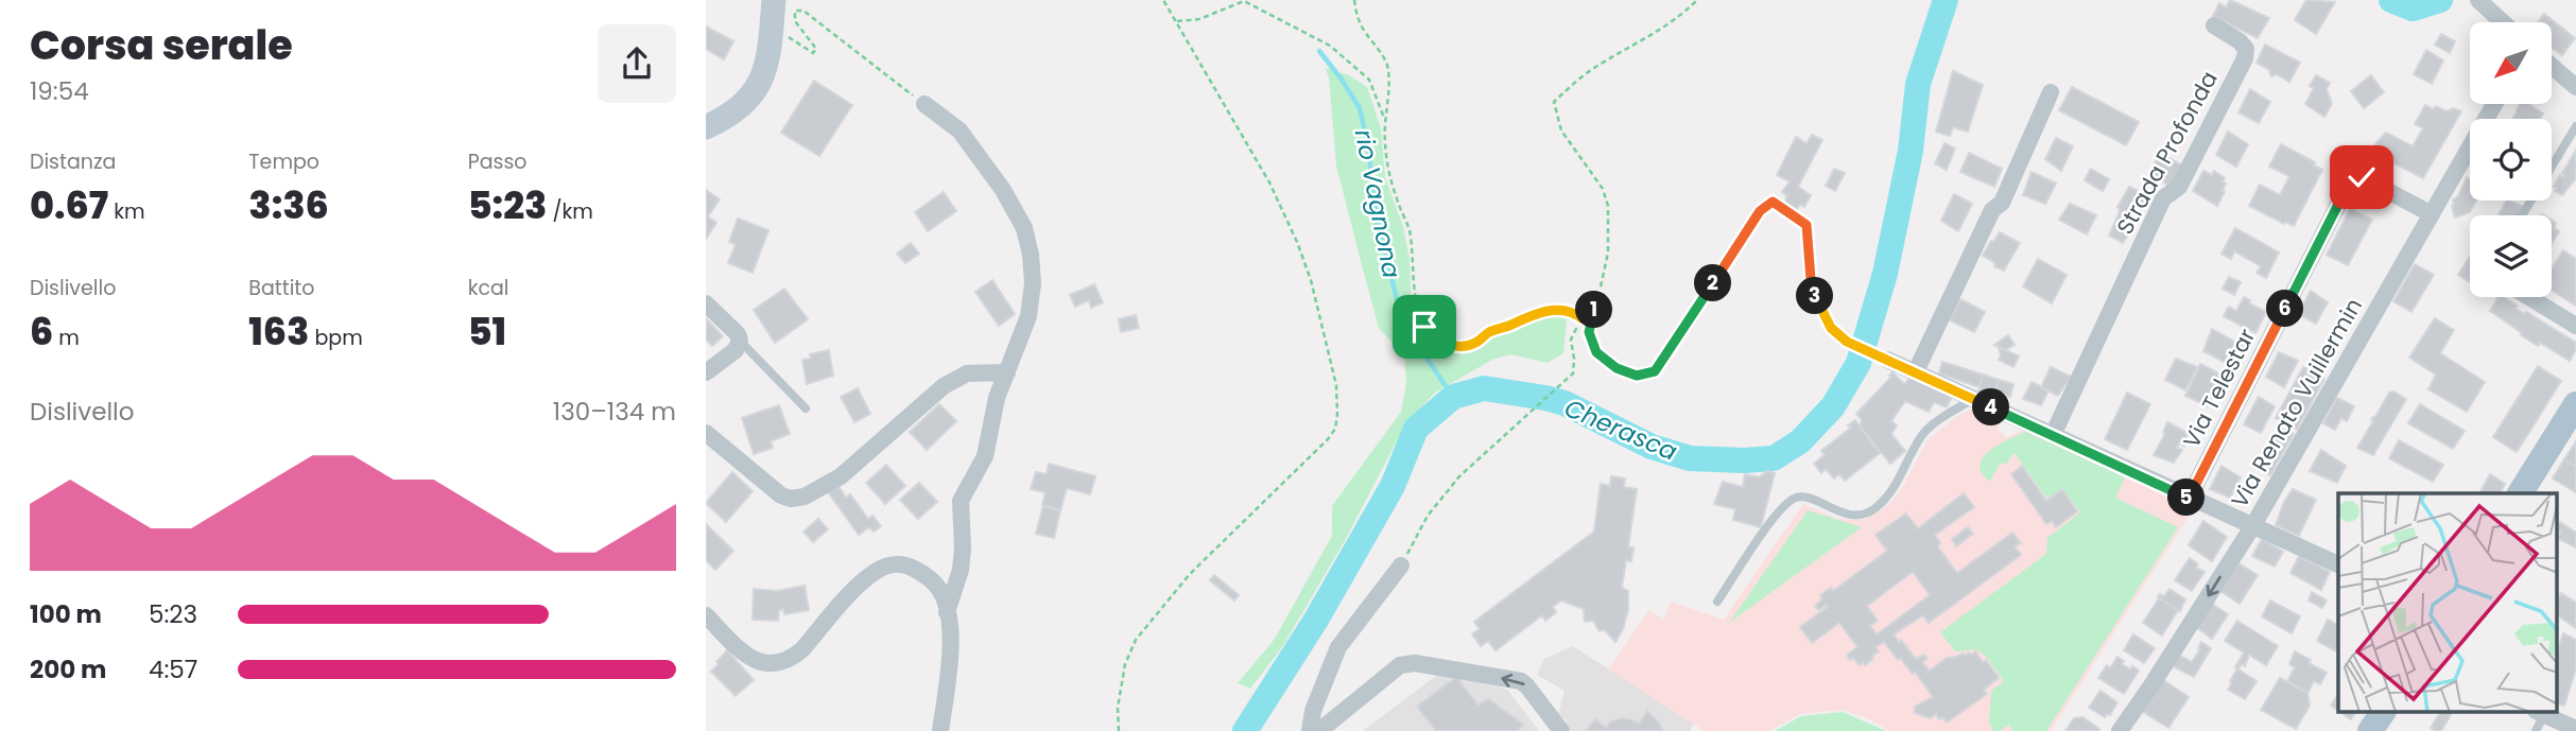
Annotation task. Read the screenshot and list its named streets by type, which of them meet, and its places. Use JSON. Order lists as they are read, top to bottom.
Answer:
{
  "streets": {
    "street": ["Strada Profonda", "Via Telestar", "Via Renato Vuillermin"]
  },
  "crossings": [
    ["Via Telestar", "Via Renato Vuillermin"]
  ],
  "water": ["rio Vagnona", "Cherasca"],
  "north": "bottom left",
  "page": {
    "heading": ["Corsa serale", "19:54"],
    "stats": [
      ["Distanza", "0.67 km"],
      ["Tempo", "3:36"],
      ["Passo", "5:23 /km"],
      ["Dislivello", "6 m"],
      ["Battito", "163 bpm"],
      ["kcal", "51"]
    ],
    "pins": [
      "2",
      "3",
      "6",
      "1",
      "4",
      "5"
    ],
    "chart": ["Dislivello", "130–134 m"],
    "list": [
      {
        "name": "100 m",
        "note": "5:23"
      },
      {
        "name": "200 m",
        "note": "4:57"
      }
    ]
  }
}
